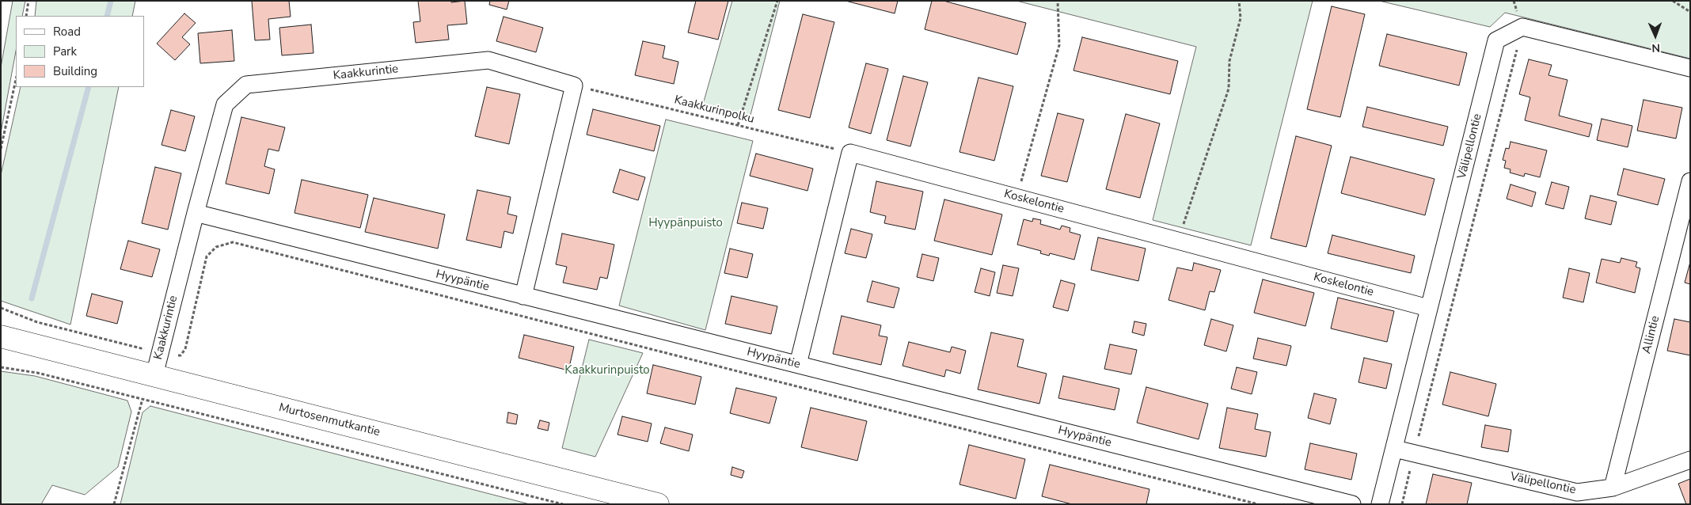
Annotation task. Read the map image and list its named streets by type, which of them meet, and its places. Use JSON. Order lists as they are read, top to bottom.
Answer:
{
  "streets": {
    "street": [
      "Kaakkurintie",
      "Välipellontie",
      "Koskelontie",
      "Hyypäntie",
      "Allintie",
      "Murtosenmutkantie"
    ],
    "path": ["Kaakkurinpolku"]
  },
  "crossings": [
    ["Kaakkurintie", "Kaakkurinpolku"],
    ["Kaakkurintie", "Hyypäntie"],
    ["Kaakkurintie", "Murtosenmutkantie"],
    ["Kaakkurinpolku", "Koskelontie"],
    ["Välipellontie", "Koskelontie"],
    ["Välipellontie", "Allintie"]
  ],
  "parks": ["Hyypänpuisto", "Kaakkurinpuisto"],
  "legend": ["Road", "Park", "Building"],
  "north": "bottom"
}
